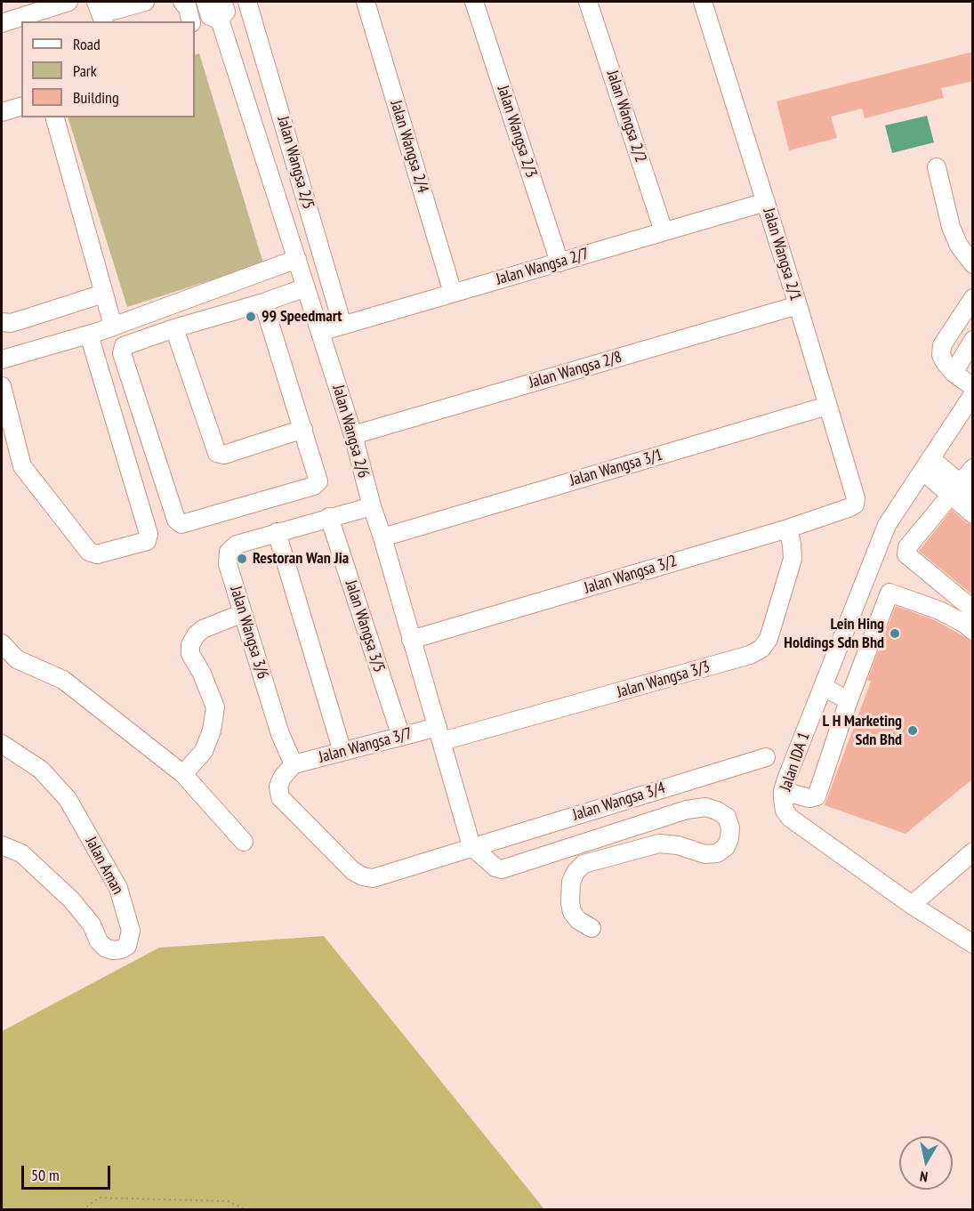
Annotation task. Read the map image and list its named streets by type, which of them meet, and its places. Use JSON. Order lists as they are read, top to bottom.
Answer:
{
  "streets": {
    "street": [
      "Jalan Wangsa 2/2",
      "Jalan Wangsa 2/3",
      "Jalan Wangsa 2/4",
      "Jalan Wangsa 2/5",
      "Jalan Wangsa 2/1",
      "Jalan Wangsa 2/7",
      "Jalan Wangsa 2/8",
      "Jalan Wangsa 2/6",
      "Jalan Wangsa 3/1",
      "Jalan Wangsa 3/2",
      "Jalan Wangsa 3/5",
      "Jalan Wangsa 3/6",
      "Jalan Wangsa 3/3",
      "Jalan Wangsa 3/7",
      "Jalan IDA 1",
      "Jalan Wangsa 3/4",
      "Jalan Aman"
    ]
  },
  "crossings": [
    ["Jalan Wangsa 2/2", "Jalan Wangsa 2/7"],
    ["Jalan Wangsa 2/3", "Jalan Wangsa 2/7"],
    ["Jalan Wangsa 2/4", "Jalan Wangsa 2/7"],
    ["Jalan Wangsa 2/5", "Jalan Wangsa 2/7"],
    ["Jalan Wangsa 2/1", "Jalan Wangsa 2/7"],
    ["Jalan Wangsa 2/1", "Jalan Wangsa 2/8"],
    ["Jalan Wangsa 2/1", "Jalan Wangsa 3/1"],
    ["Jalan Wangsa 2/1", "Jalan Wangsa 3/2"],
    ["Jalan Wangsa 2/7", "Jalan Wangsa 2/6"],
    ["Jalan Wangsa 2/8", "Jalan Wangsa 2/6"],
    ["Jalan Wangsa 2/6", "Jalan Wangsa 3/1"],
    ["Jalan Wangsa 2/6", "Jalan Wangsa 3/2"],
    ["Jalan Wangsa 2/6", "Jalan Wangsa 3/6"],
    ["Jalan Wangsa 2/6", "Jalan Wangsa 3/3"],
    ["Jalan Wangsa 2/6", "Jalan Wangsa 3/7"],
    ["Jalan Wangsa 2/6", "Jalan Wangsa 3/4"],
    ["Jalan Wangsa 3/2", "Jalan Wangsa 3/3"],
    ["Jalan Wangsa 3/5", "Jalan Wangsa 3/6"],
    ["Jalan Wangsa 3/5", "Jalan Wangsa 3/7"],
    ["Jalan Wangsa 3/6", "Jalan Wangsa 3/7"],
    ["Jalan Wangsa 3/6", "Jalan Wangsa 3/4"],
    ["Jalan Wangsa 3/3", "Jalan Wangsa 3/7"],
    ["Jalan Wangsa 3/7", "Jalan Wangsa 3/4"]
  ],
  "places": [
    "99 Speedmart",
    "Restoran Wan Jia",
    "Lein Hing Holdings Sdn Bhd",
    "L H Marketing Sdn Bhd"
  ],
  "legend": ["Road", "Park", "Building"],
  "scale_bar": "50 m",
  "north": "bottom"
}
